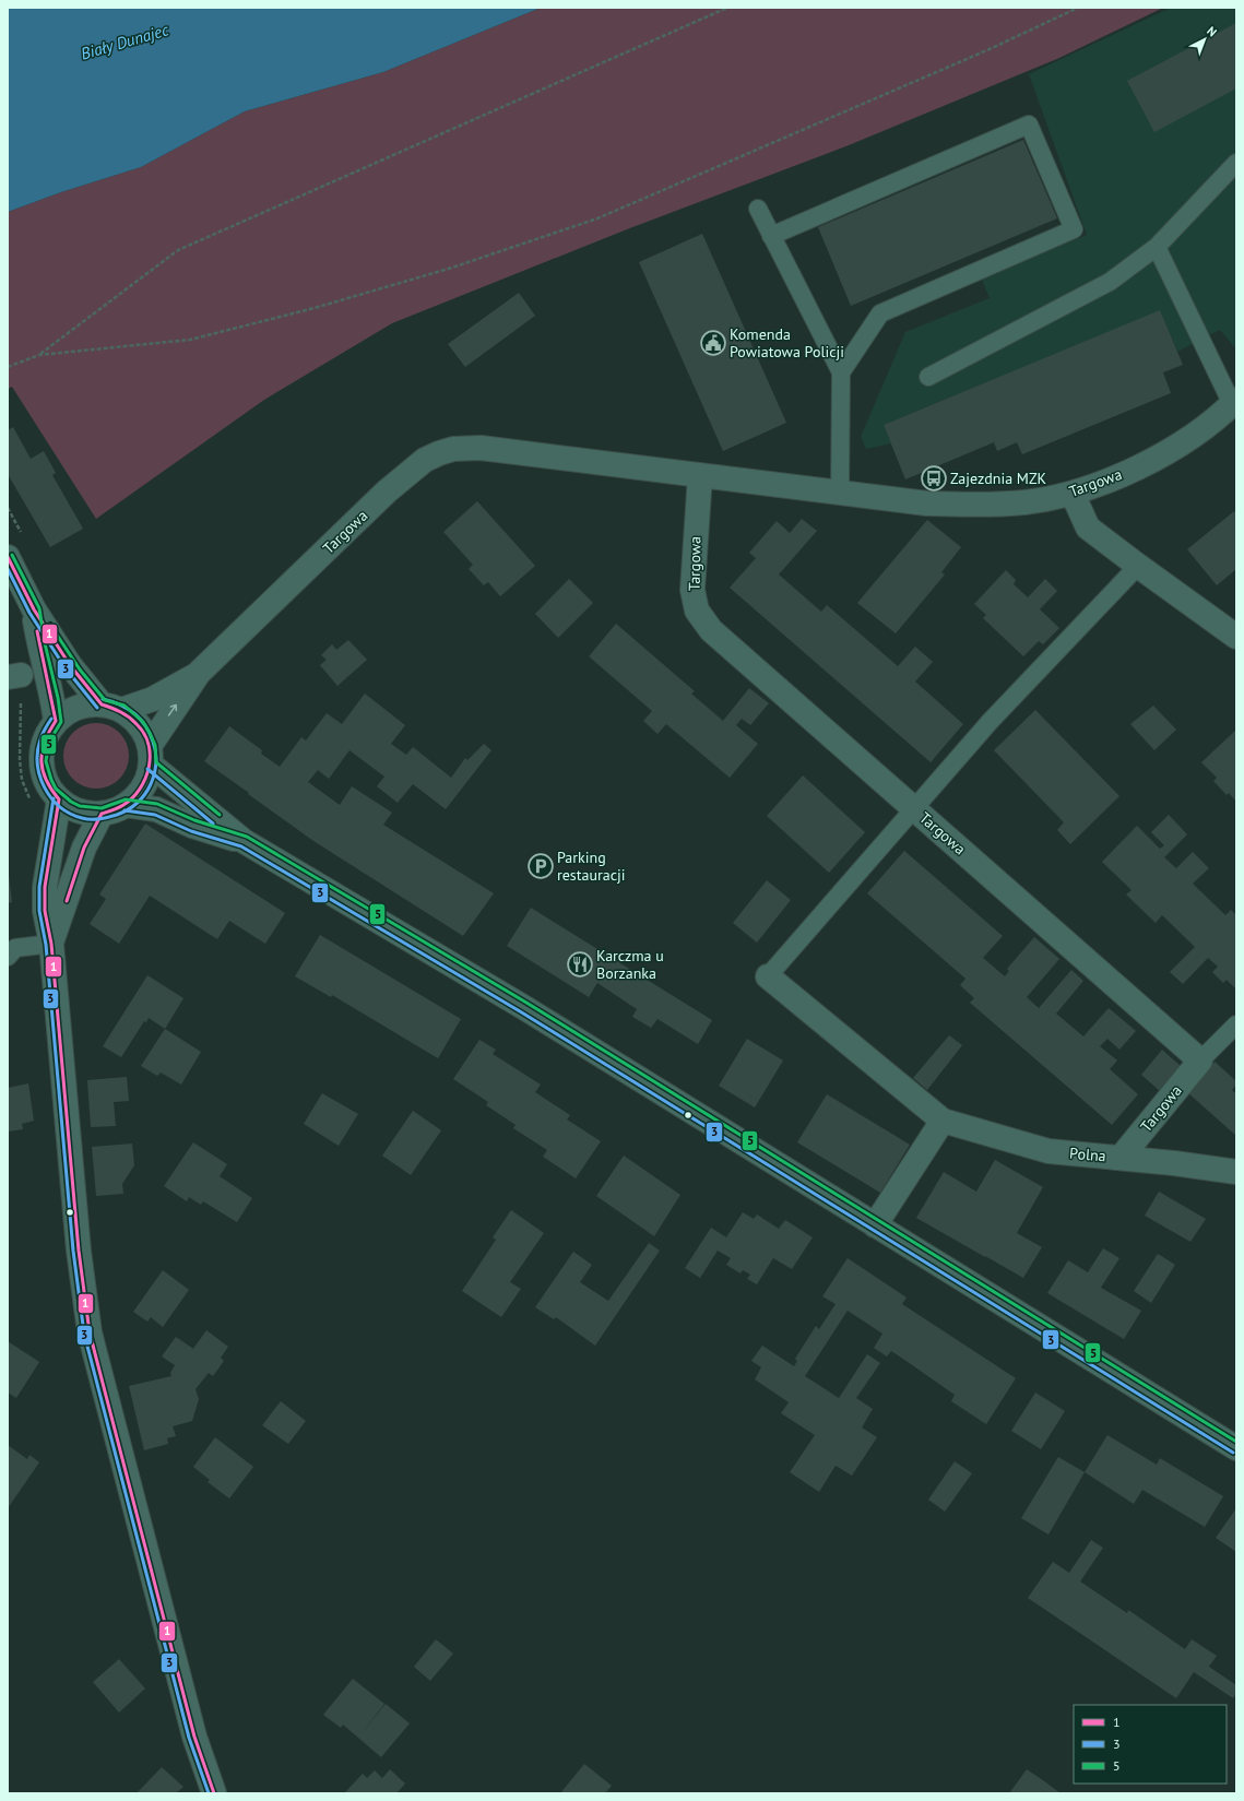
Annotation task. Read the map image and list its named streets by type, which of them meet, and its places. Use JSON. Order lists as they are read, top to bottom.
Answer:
{
  "streets": {
    "street": ["Targowa", "Polna"]
  },
  "crossings": [
    ["Targowa", "Polna"]
  ],
  "water": ["Biały Dunajec"],
  "places": {
    "public building": ["Komenda Powiatowa Policji"],
    "bus stop": ["Zajezdnia MZK"],
    "parking": ["Parking restauracji"],
    "restaurant": ["Karczma u Borzanka"]
  },
  "lines": ["transit line 5", "transit line 1", "transit line 3"],
  "legend": ["1", "3", "5"],
  "north": "top right"
}
